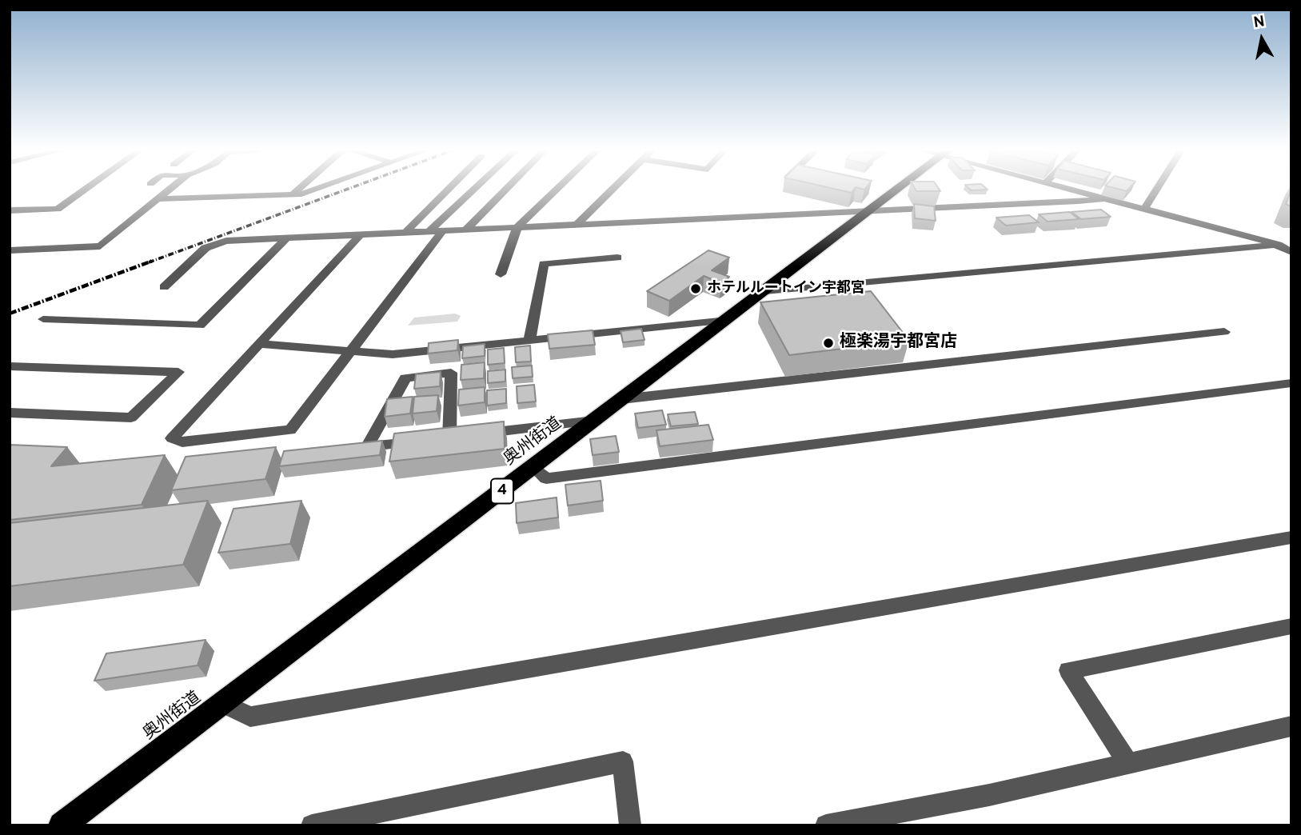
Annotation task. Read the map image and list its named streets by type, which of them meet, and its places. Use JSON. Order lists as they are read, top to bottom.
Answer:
{
  "streets": {
    "highway": ["奥州街道", "4"]
  },
  "places": ["ホテルルートイン宇都宮", "極楽湯宇都宮店"],
  "north": "top"
}
